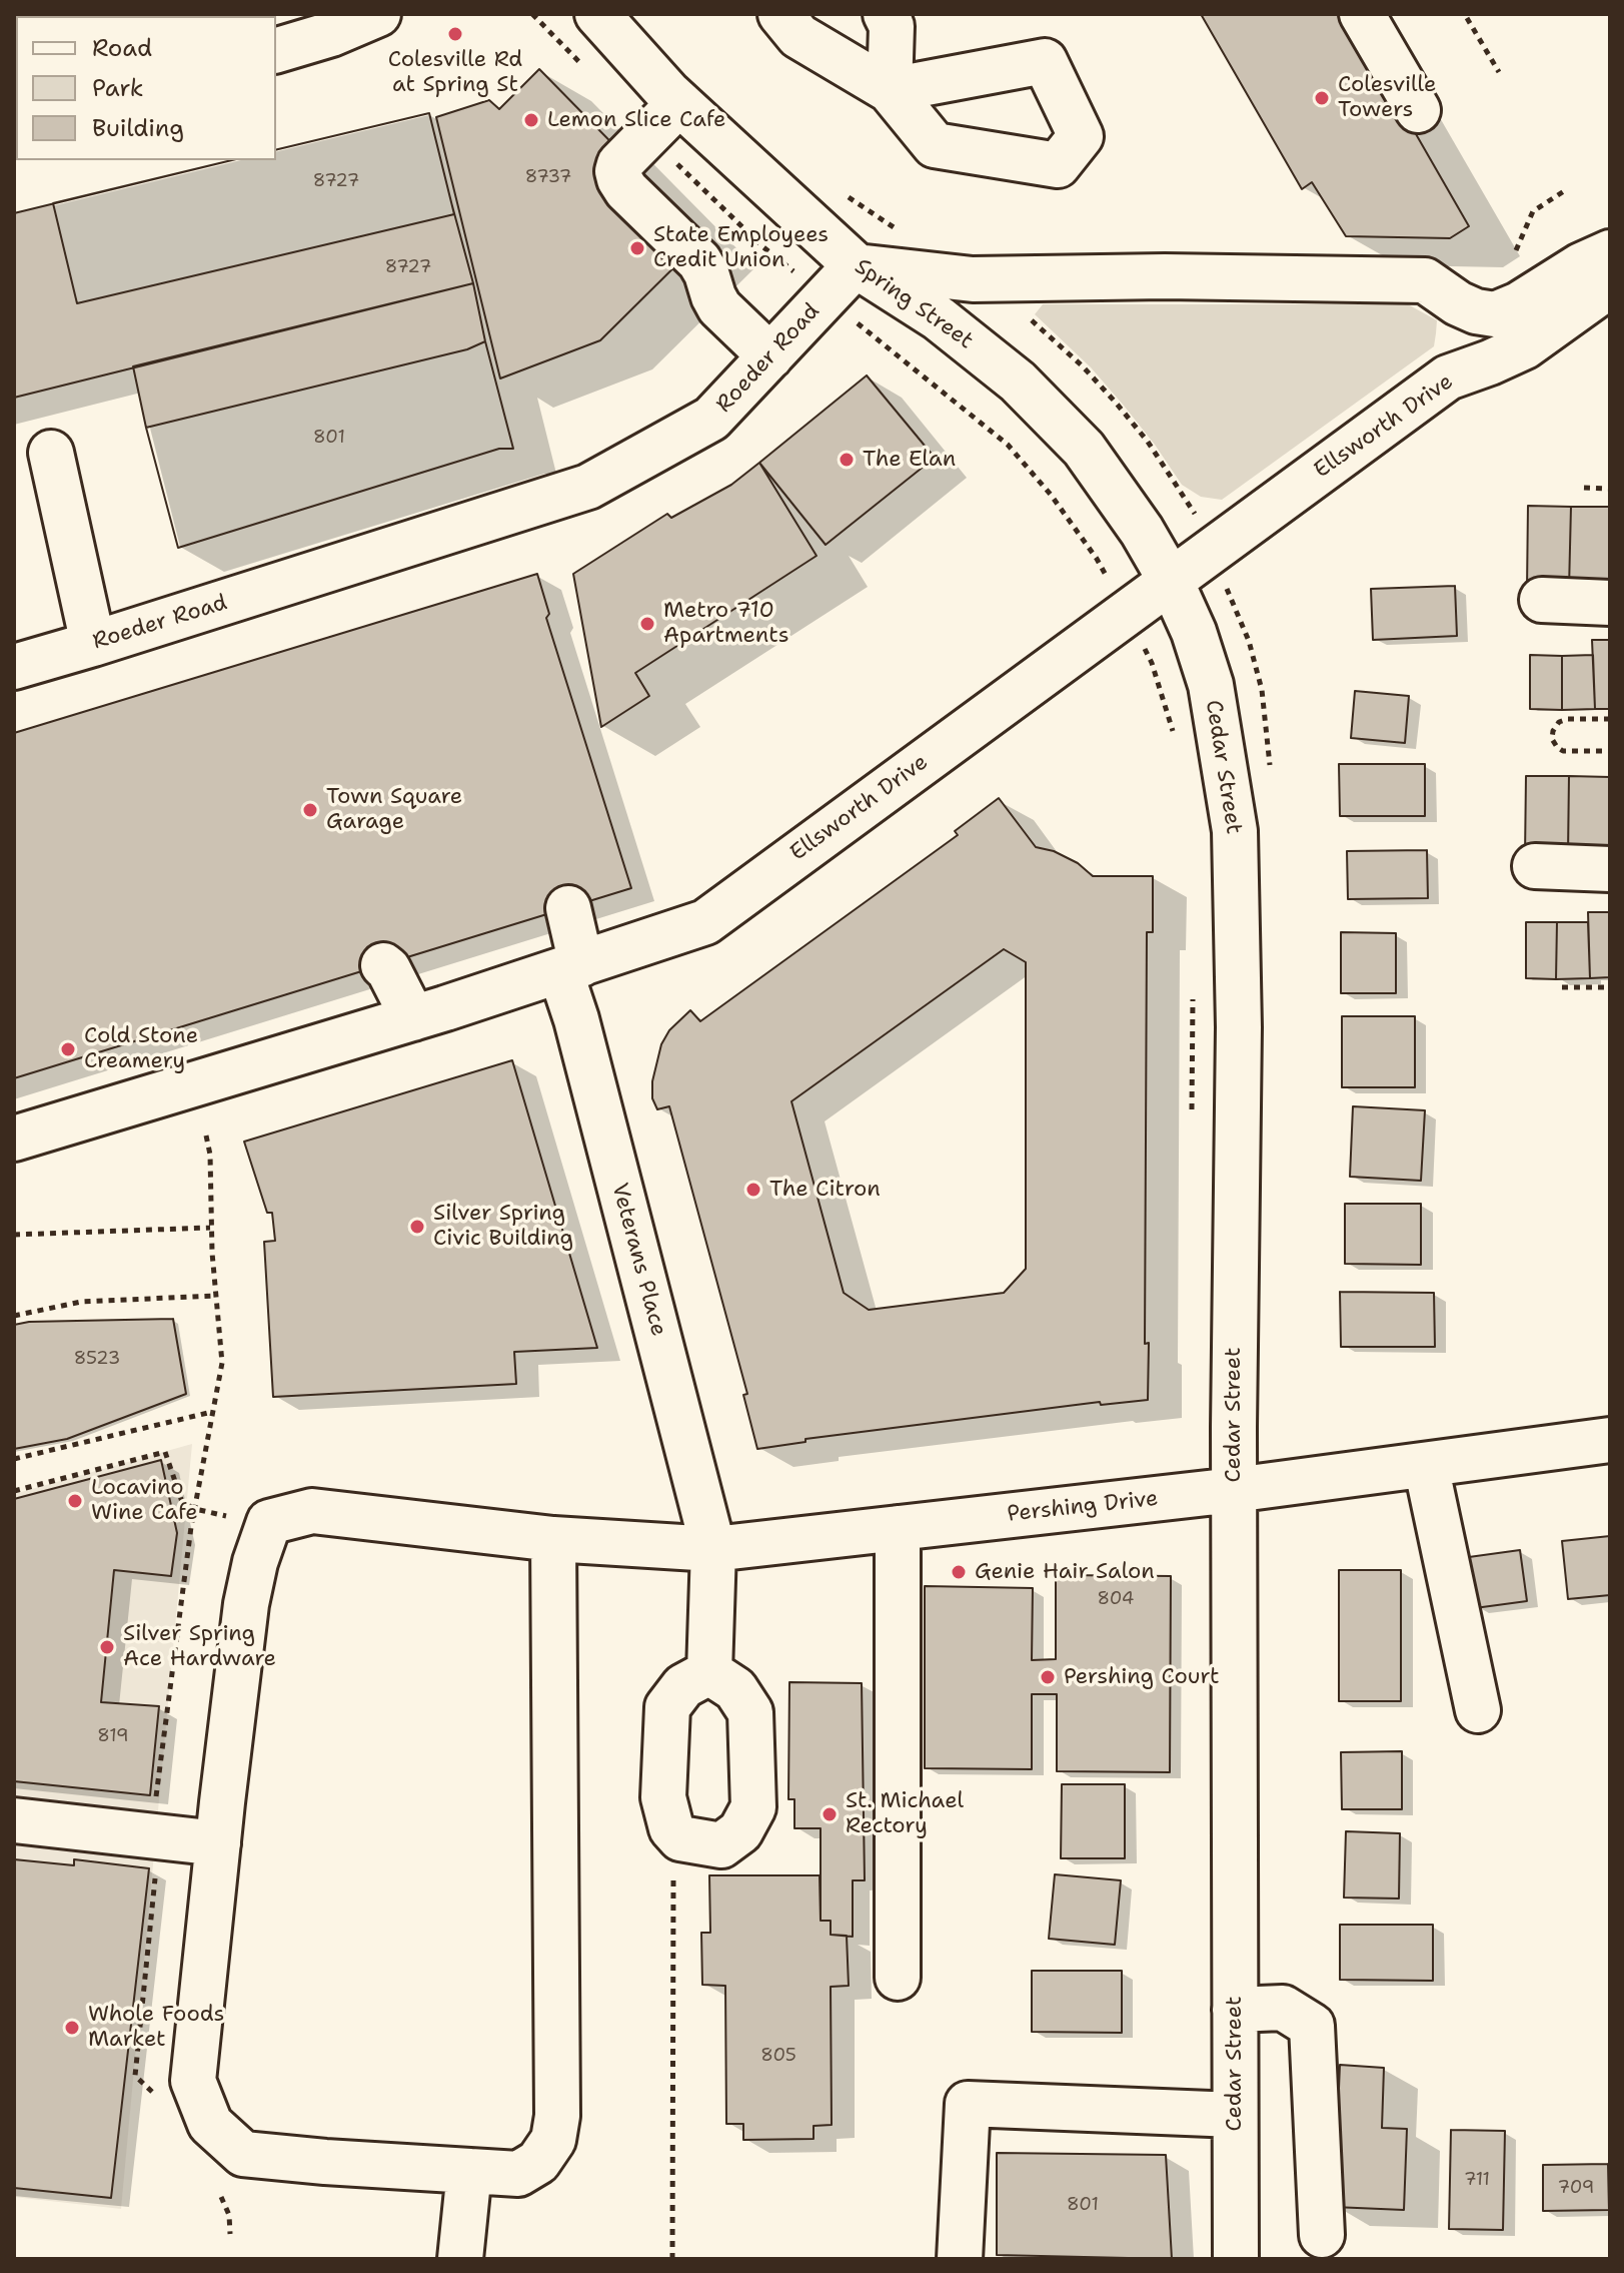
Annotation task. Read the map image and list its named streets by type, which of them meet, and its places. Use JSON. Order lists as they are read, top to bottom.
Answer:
{
  "streets": {
    "main road": [
      "Spring Street",
      "Roeder Road",
      "Ellsworth Drive",
      "Cedar Street",
      "Veterans Place",
      "Pershing Drive"
    ]
  },
  "crossings": [
    ["Spring Street", "Roeder Road"],
    ["Spring Street", "Ellsworth Drive"],
    ["Spring Street", "Cedar Street"],
    ["Ellsworth Drive", "Cedar Street"],
    ["Ellsworth Drive", "Veterans Place"],
    ["Cedar Street", "Pershing Drive"],
    ["Veterans Place", "Pershing Drive"]
  ],
  "places": [
    "Colesville Rd at Spring St",
    "Colesville Towers",
    "Lemon Slice Cafe",
    "State Employees Credit Union",
    "The Elan",
    "Metro 710 Apartments",
    "Town Square Garage",
    "Cold Stone Creamery",
    "The Citron",
    "Silver Spring Civic Building",
    "Locavino Wine Cafe",
    "Genie Hair Salon",
    "Silver Spring Ace Hardware",
    "Pershing Court",
    "St. Michael Rectory",
    "Whole Foods Market"
  ],
  "house_numbers": [
    "8737",
    "8727",
    "8727",
    "801",
    "8523",
    "804",
    "819",
    "805",
    "711",
    "709",
    "801"
  ],
  "legend": ["Road", "Park", "Building"]
}
